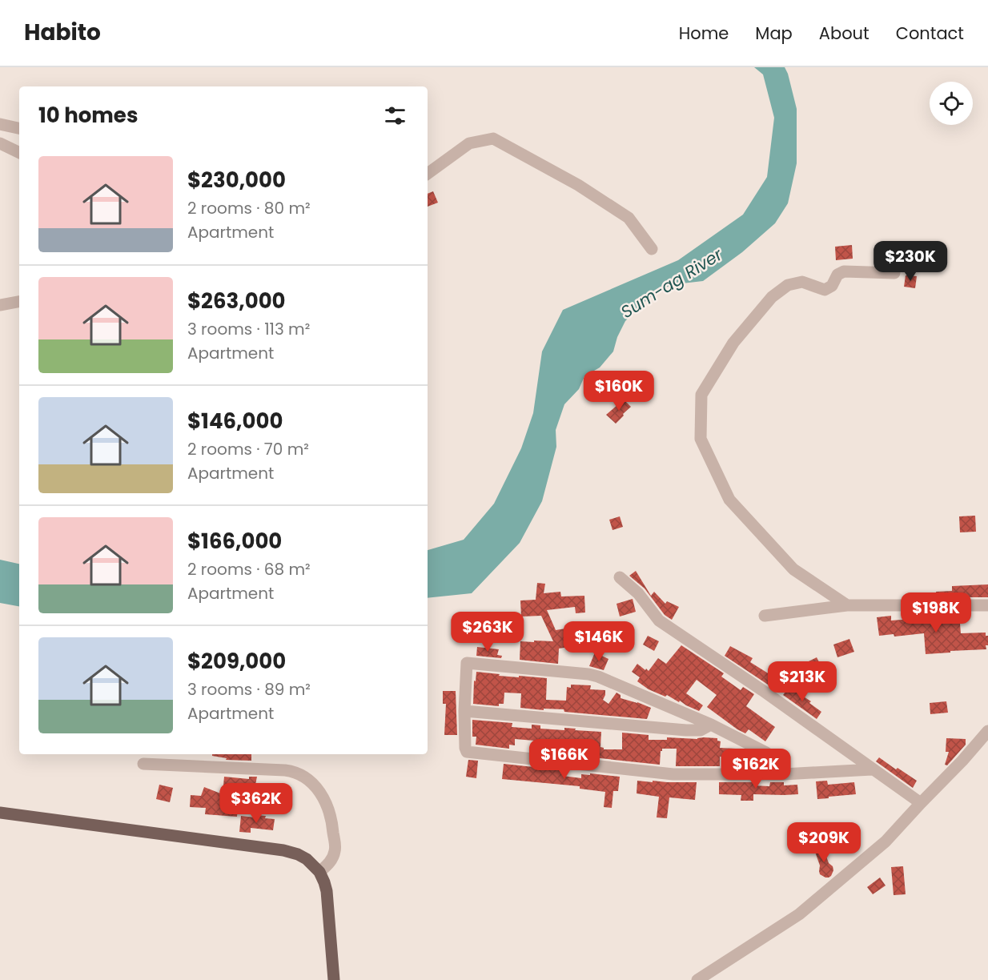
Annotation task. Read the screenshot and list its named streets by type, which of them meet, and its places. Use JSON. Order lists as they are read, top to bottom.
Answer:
{
  "water": ["Sum-ag River"],
  "page": {
    "header": "Habito",
    "nav": [
      "Home",
      "Map",
      "About",
      "Contact"
    ],
    "heading": "10 homes",
    "list": [
      {
        "name": "$230,000",
        "note": "2 rooms · 80 m² · Apartment"
      },
      {
        "name": "$263,000",
        "note": "3 rooms · 113 m² · Apartment"
      },
      {
        "name": "$146,000",
        "note": "2 rooms · 70 m² · Apartment"
      },
      {
        "name": "$166,000",
        "note": "2 rooms · 68 m² · Apartment"
      },
      {
        "name": "$209,000",
        "note": "3 rooms · 89 m² · Apartment"
      }
    ],
    "price": [
      "$230K",
      "$160K",
      "$198K",
      "$263K",
      "$146K",
      "$213K",
      "$166K",
      "$162K",
      "$362K",
      "$209K"
    ]
  }
}
